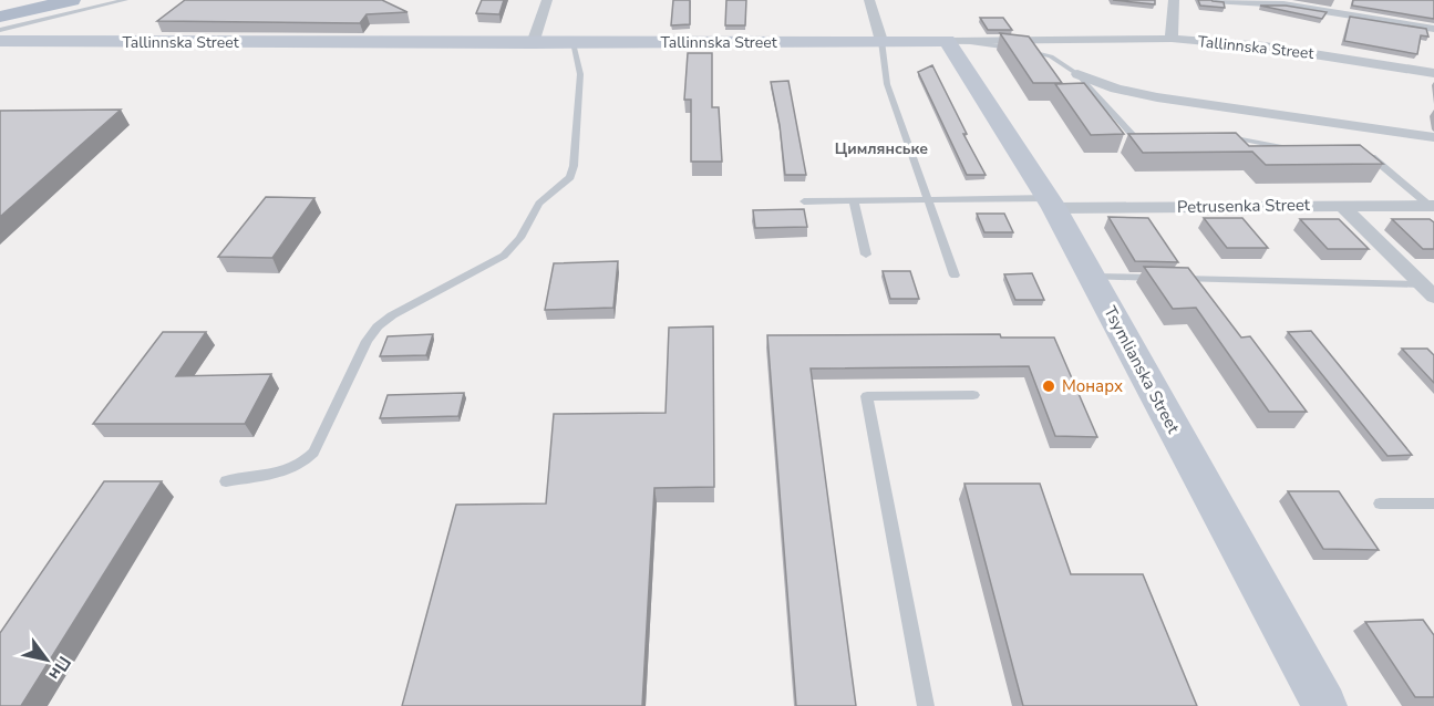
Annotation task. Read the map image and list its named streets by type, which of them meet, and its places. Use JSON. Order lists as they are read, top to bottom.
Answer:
{
  "streets": {
    "street": ["Tallinnska Street", "Petrusenka Street", "Tsymlianska Street"]
  },
  "crossings": [
    ["Tallinnska Street", "Tsymlianska Street"],
    ["Petrusenka Street", "Tsymlianska Street"]
  ],
  "districts": ["Цимлянське"],
  "places": ["Монарх"],
  "north": "bottom right"
}
